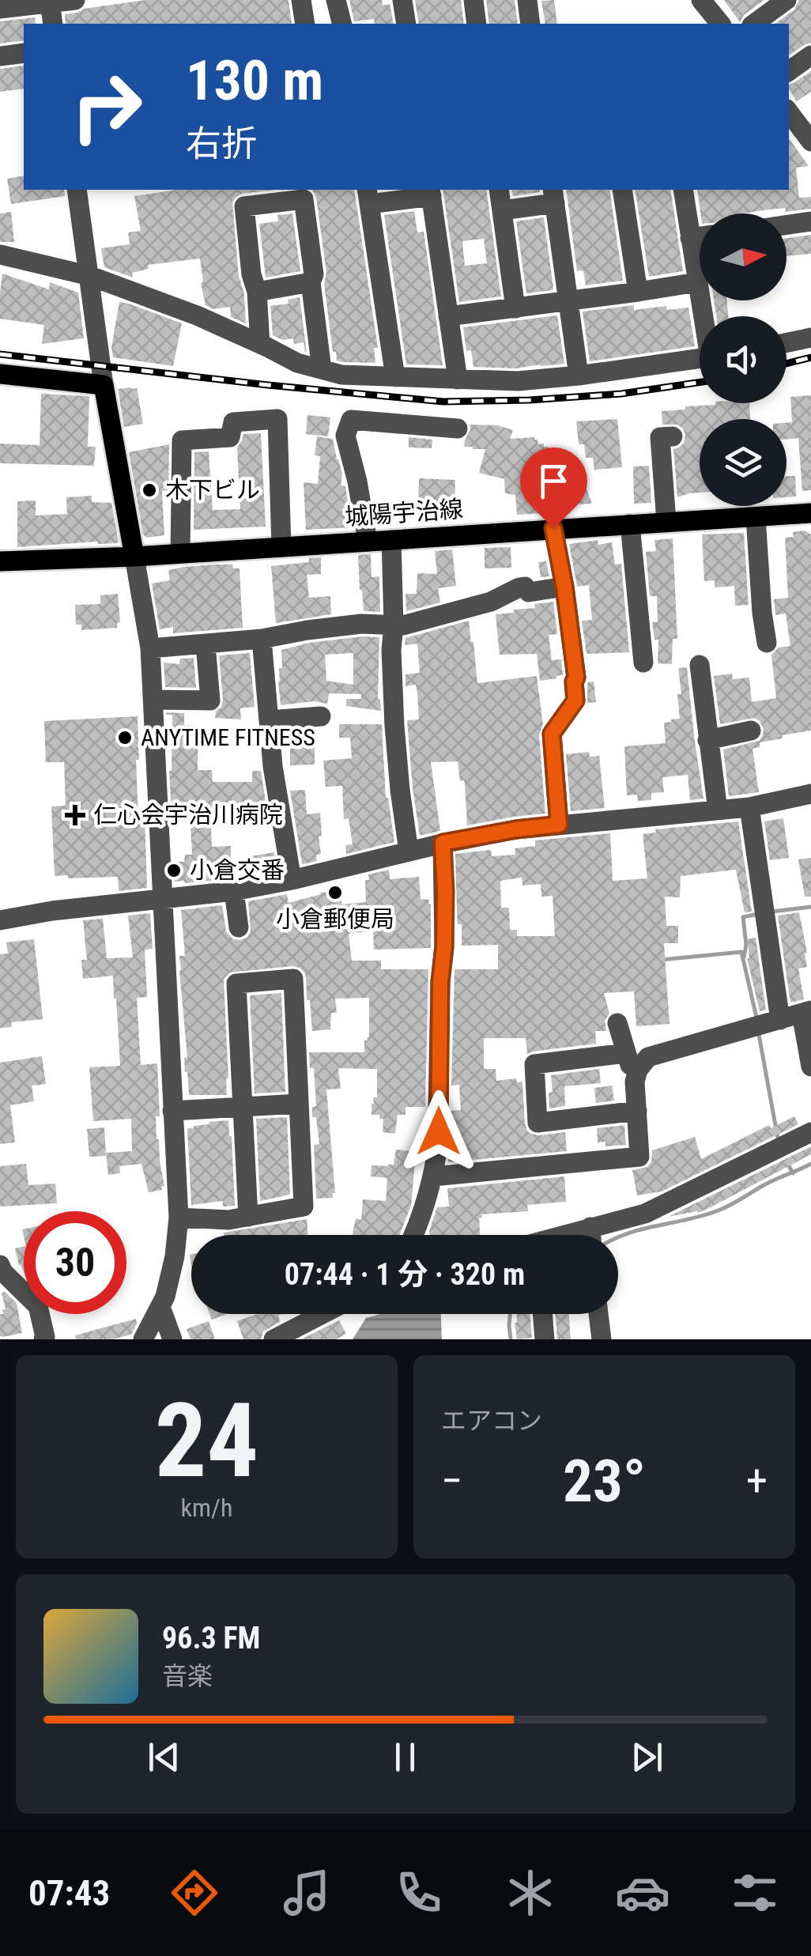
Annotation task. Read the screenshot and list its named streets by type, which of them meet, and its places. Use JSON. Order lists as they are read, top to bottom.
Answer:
{
  "streets": {
    "main road": ["城陽宇治線"]
  },
  "places": {
    "other": [
      "木下ビル",
      "ANYTIME FITNESS",
      "小倉交番",
      "小倉郵便局"
    ],
    "health": ["仁心会宇治川病院"]
  },
  "north": "right",
  "page": {
    "turn": ["130 m", "右折"],
    "limit": "30",
    "trip": "07:44 · 1 分 · 320 m",
    "tile": [
      ["24", "km/h"],
      "エアコン"
    ],
    "heat": ["−", "23°", "+"],
    "song": ["96.3 FM", "音楽"],
    "tabs": "07:43"
  }
}
